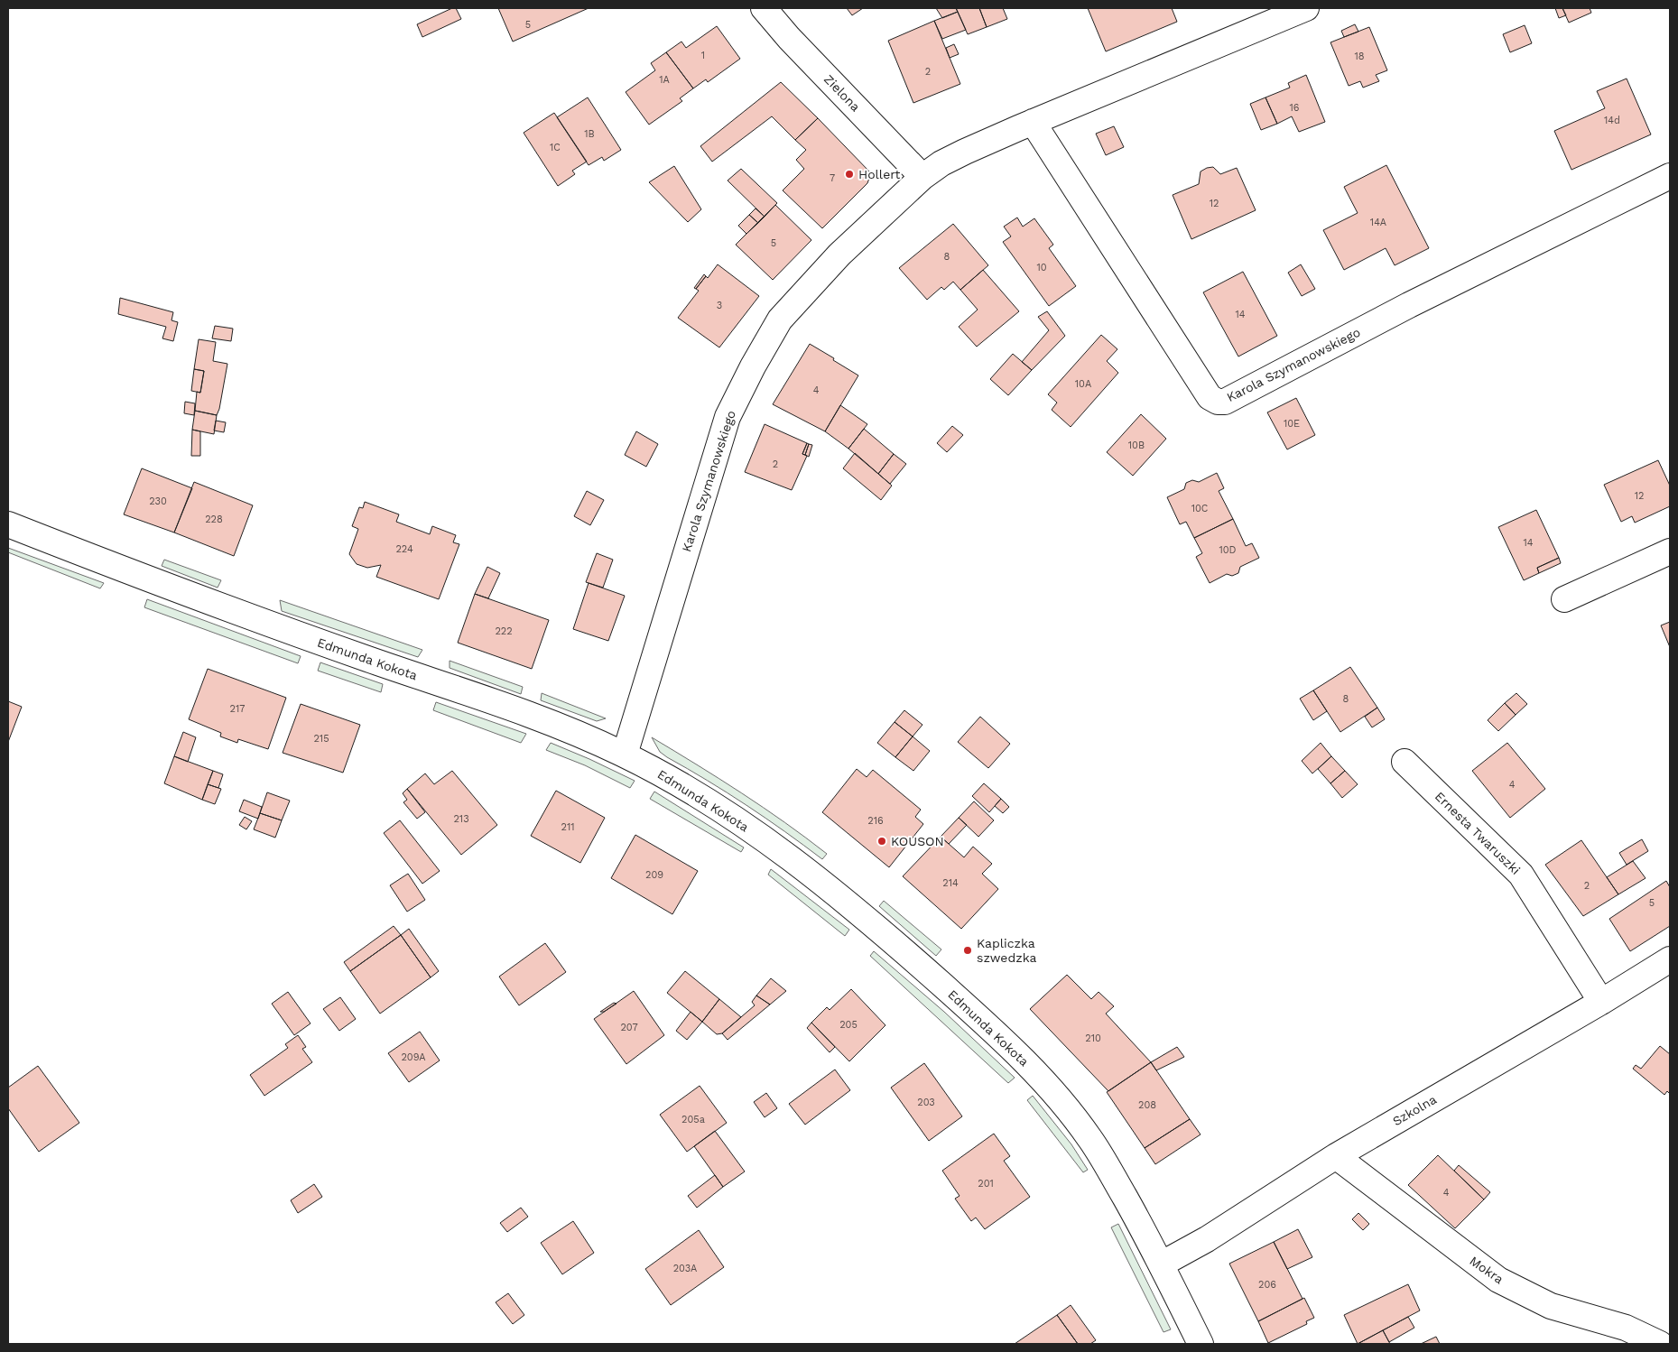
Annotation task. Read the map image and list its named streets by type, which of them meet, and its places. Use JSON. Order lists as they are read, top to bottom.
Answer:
{
  "streets": {
    "street": [
      "Zielona",
      "Karola Szymanowskiego",
      "Edmunda Kokota",
      "Ernesta Twaruszki",
      "Szkolna",
      "Mokra"
    ]
  },
  "crossings": [
    ["Zielona", "Karola Szymanowskiego"],
    ["Karola Szymanowskiego", "Edmunda Kokota"],
    ["Edmunda Kokota", "Szkolna"],
    ["Ernesta Twaruszki", "Szkolna"],
    ["Szkolna", "Mokra"]
  ],
  "places": ["Hollert", "KOUSON", "Kapliczka szwedzka"],
  "house_numbers": [
    "5",
    "1",
    "18",
    "2",
    "1A",
    "16",
    "14d",
    "1B",
    "1C",
    "7",
    "12",
    "14A",
    "5",
    "8",
    "10",
    "3",
    "14",
    "10A",
    "4",
    "10E",
    "10B",
    "2",
    "12",
    "230",
    "10C",
    "228",
    "14",
    "224",
    "10D",
    "222",
    "8",
    "217",
    "215",
    "4",
    "213",
    "216",
    "211",
    "209",
    "214",
    "2",
    "5",
    "205",
    "207",
    "210",
    "209A",
    "203",
    "208",
    "205a",
    "201",
    "4",
    "203A",
    "206"
  ]
}
